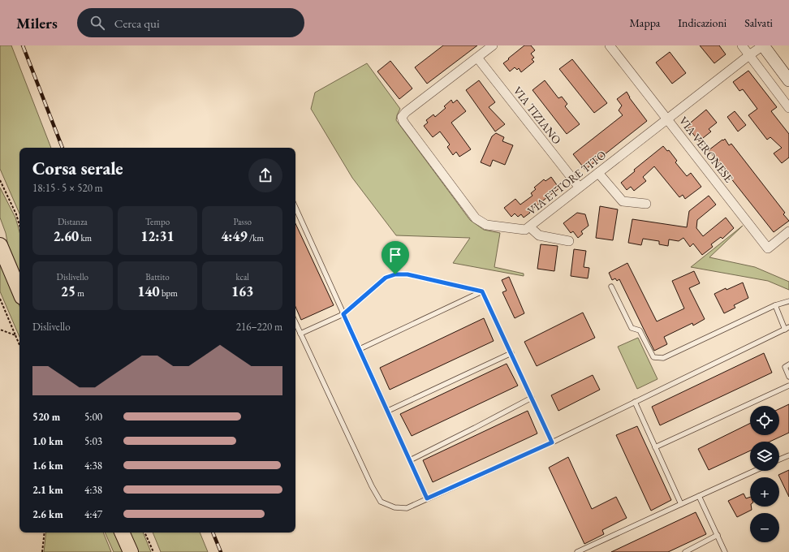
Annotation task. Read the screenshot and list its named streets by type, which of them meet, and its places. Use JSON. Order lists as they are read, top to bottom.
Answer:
{
  "streets": {
    "street": ["VIA TIZIANO", "VIA VERONESE", "VIA ETTORE TITO"]
  },
  "crossings": [
    ["VIA TIZIANO", "VIA ETTORE TITO"],
    ["VIA VERONESE", "VIA ETTORE TITO"]
  ],
  "page": {
    "header": "Milers",
    "search": "Cerca qui",
    "nav": ["Mappa", "Indicazioni", "Salvati"],
    "heading": ["Corsa serale", "18:15 · 5 × 520 m"],
    "stats": [
      ["Distanza", "2.60 km"],
      ["Tempo", "12:31"],
      ["Passo", "4:49 /km"],
      ["Dislivello", "25 m"],
      ["Battito", "140 bpm"],
      ["kcal", "163"]
    ],
    "chart": ["Dislivello", "216–220 m"],
    "list": [
      {
        "name": "520 m",
        "note": "5:00"
      },
      {
        "name": "1.0 km",
        "note": "5:03"
      },
      {
        "name": "1.6 km",
        "note": "4:38"
      },
      {
        "name": "2.1 km",
        "note": "4:38"
      },
      {
        "name": "2.6 km",
        "note": "4:47"
      }
    ],
    "map_buttons": ["+", "−"]
  }
}
